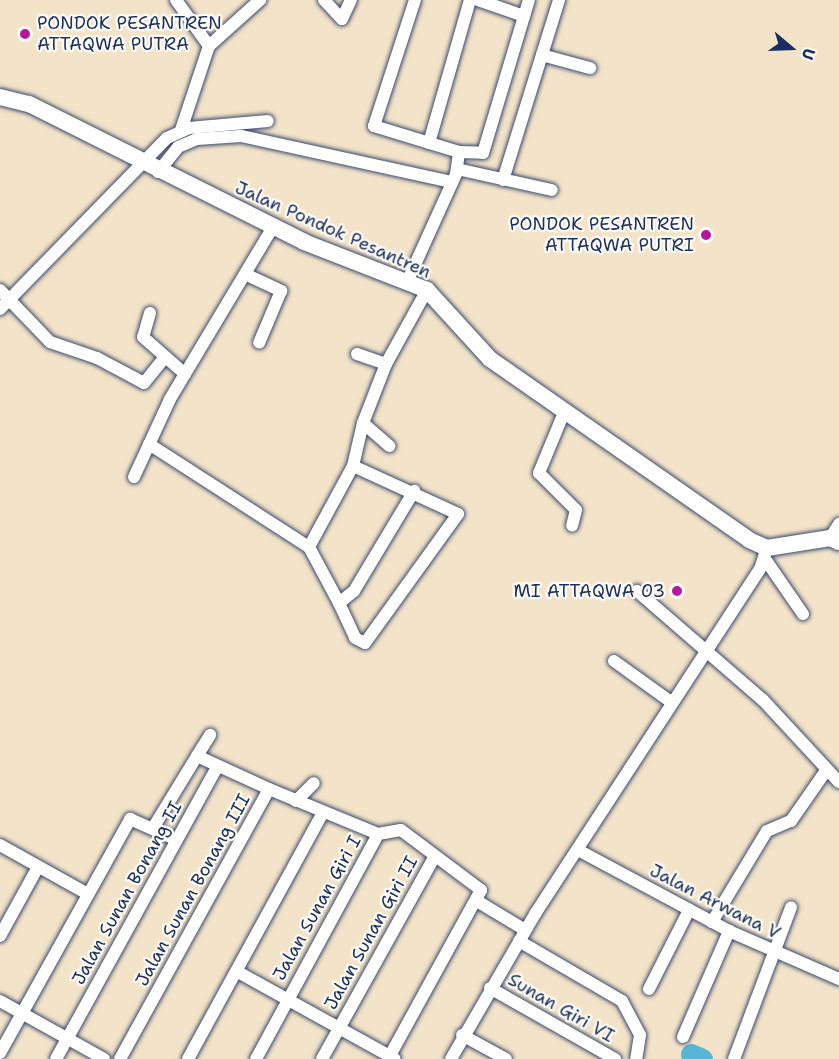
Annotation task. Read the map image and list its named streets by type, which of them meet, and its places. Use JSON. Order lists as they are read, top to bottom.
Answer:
{
  "streets": {
    "street": [
      "Jalan Pondok Pesantren",
      "Jalan Sunan Bonang III",
      "Jalan Sunan Bonang II",
      "Jalan Arwana V",
      "Jalan Sunan Giri I",
      "Jalan Sunan Giri II",
      "Sunan Giri VI"
    ]
  },
  "crossings": [
    ["Jalan Sunan Bonang III", "Jalan Sunan Giri I"]
  ],
  "places": ["PONDOK PESANTREN ATTAQWA PUTRA", "PONDOK PESANTREN ATTAQWA PUTRI", "MI ATTAQWA 03"],
  "north": "right"
}
